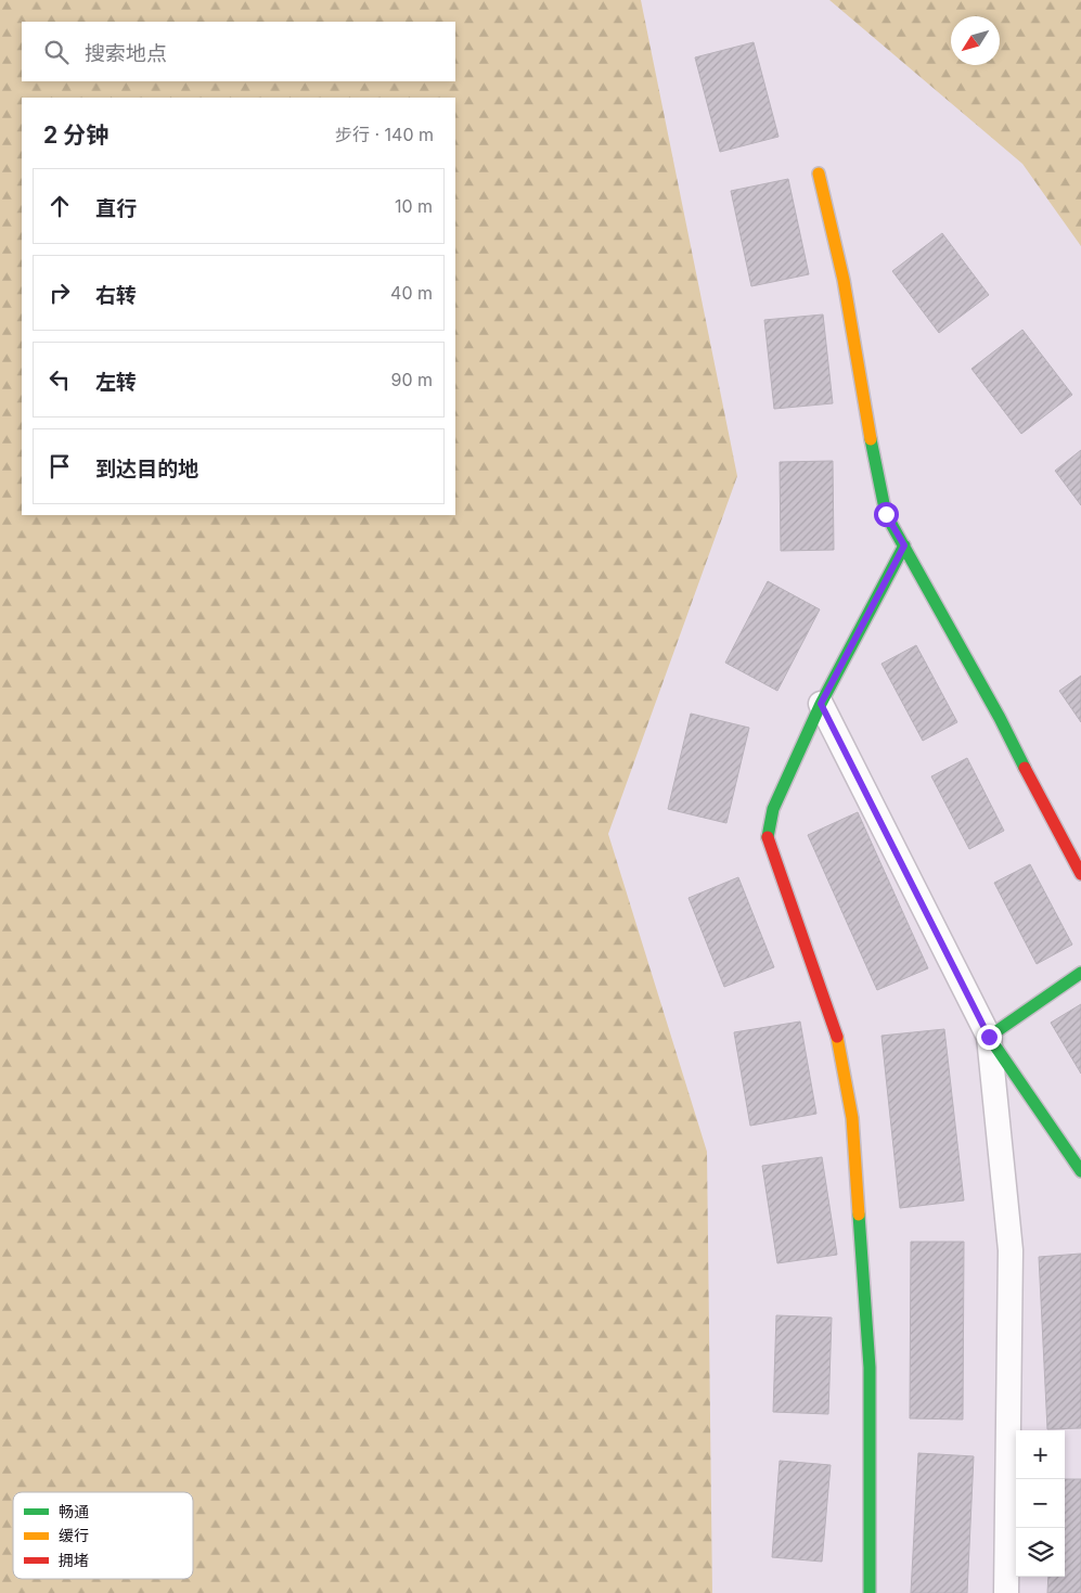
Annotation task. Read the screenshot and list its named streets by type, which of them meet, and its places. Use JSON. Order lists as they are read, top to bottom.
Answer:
{
  "legend": ["畅通", "缓行", "拥堵"],
  "north": "bottom left",
  "page": {
    "search": "搜索地点",
    "heading": ["2 分钟", "步行 · 140 m"],
    "list": [
      ["直行", "10 m"],
      ["右转", "40 m"],
      ["左转", "90 m"],
      "到达目的地"
    ],
    "map_buttons": ["+", "−"]
  }
}
